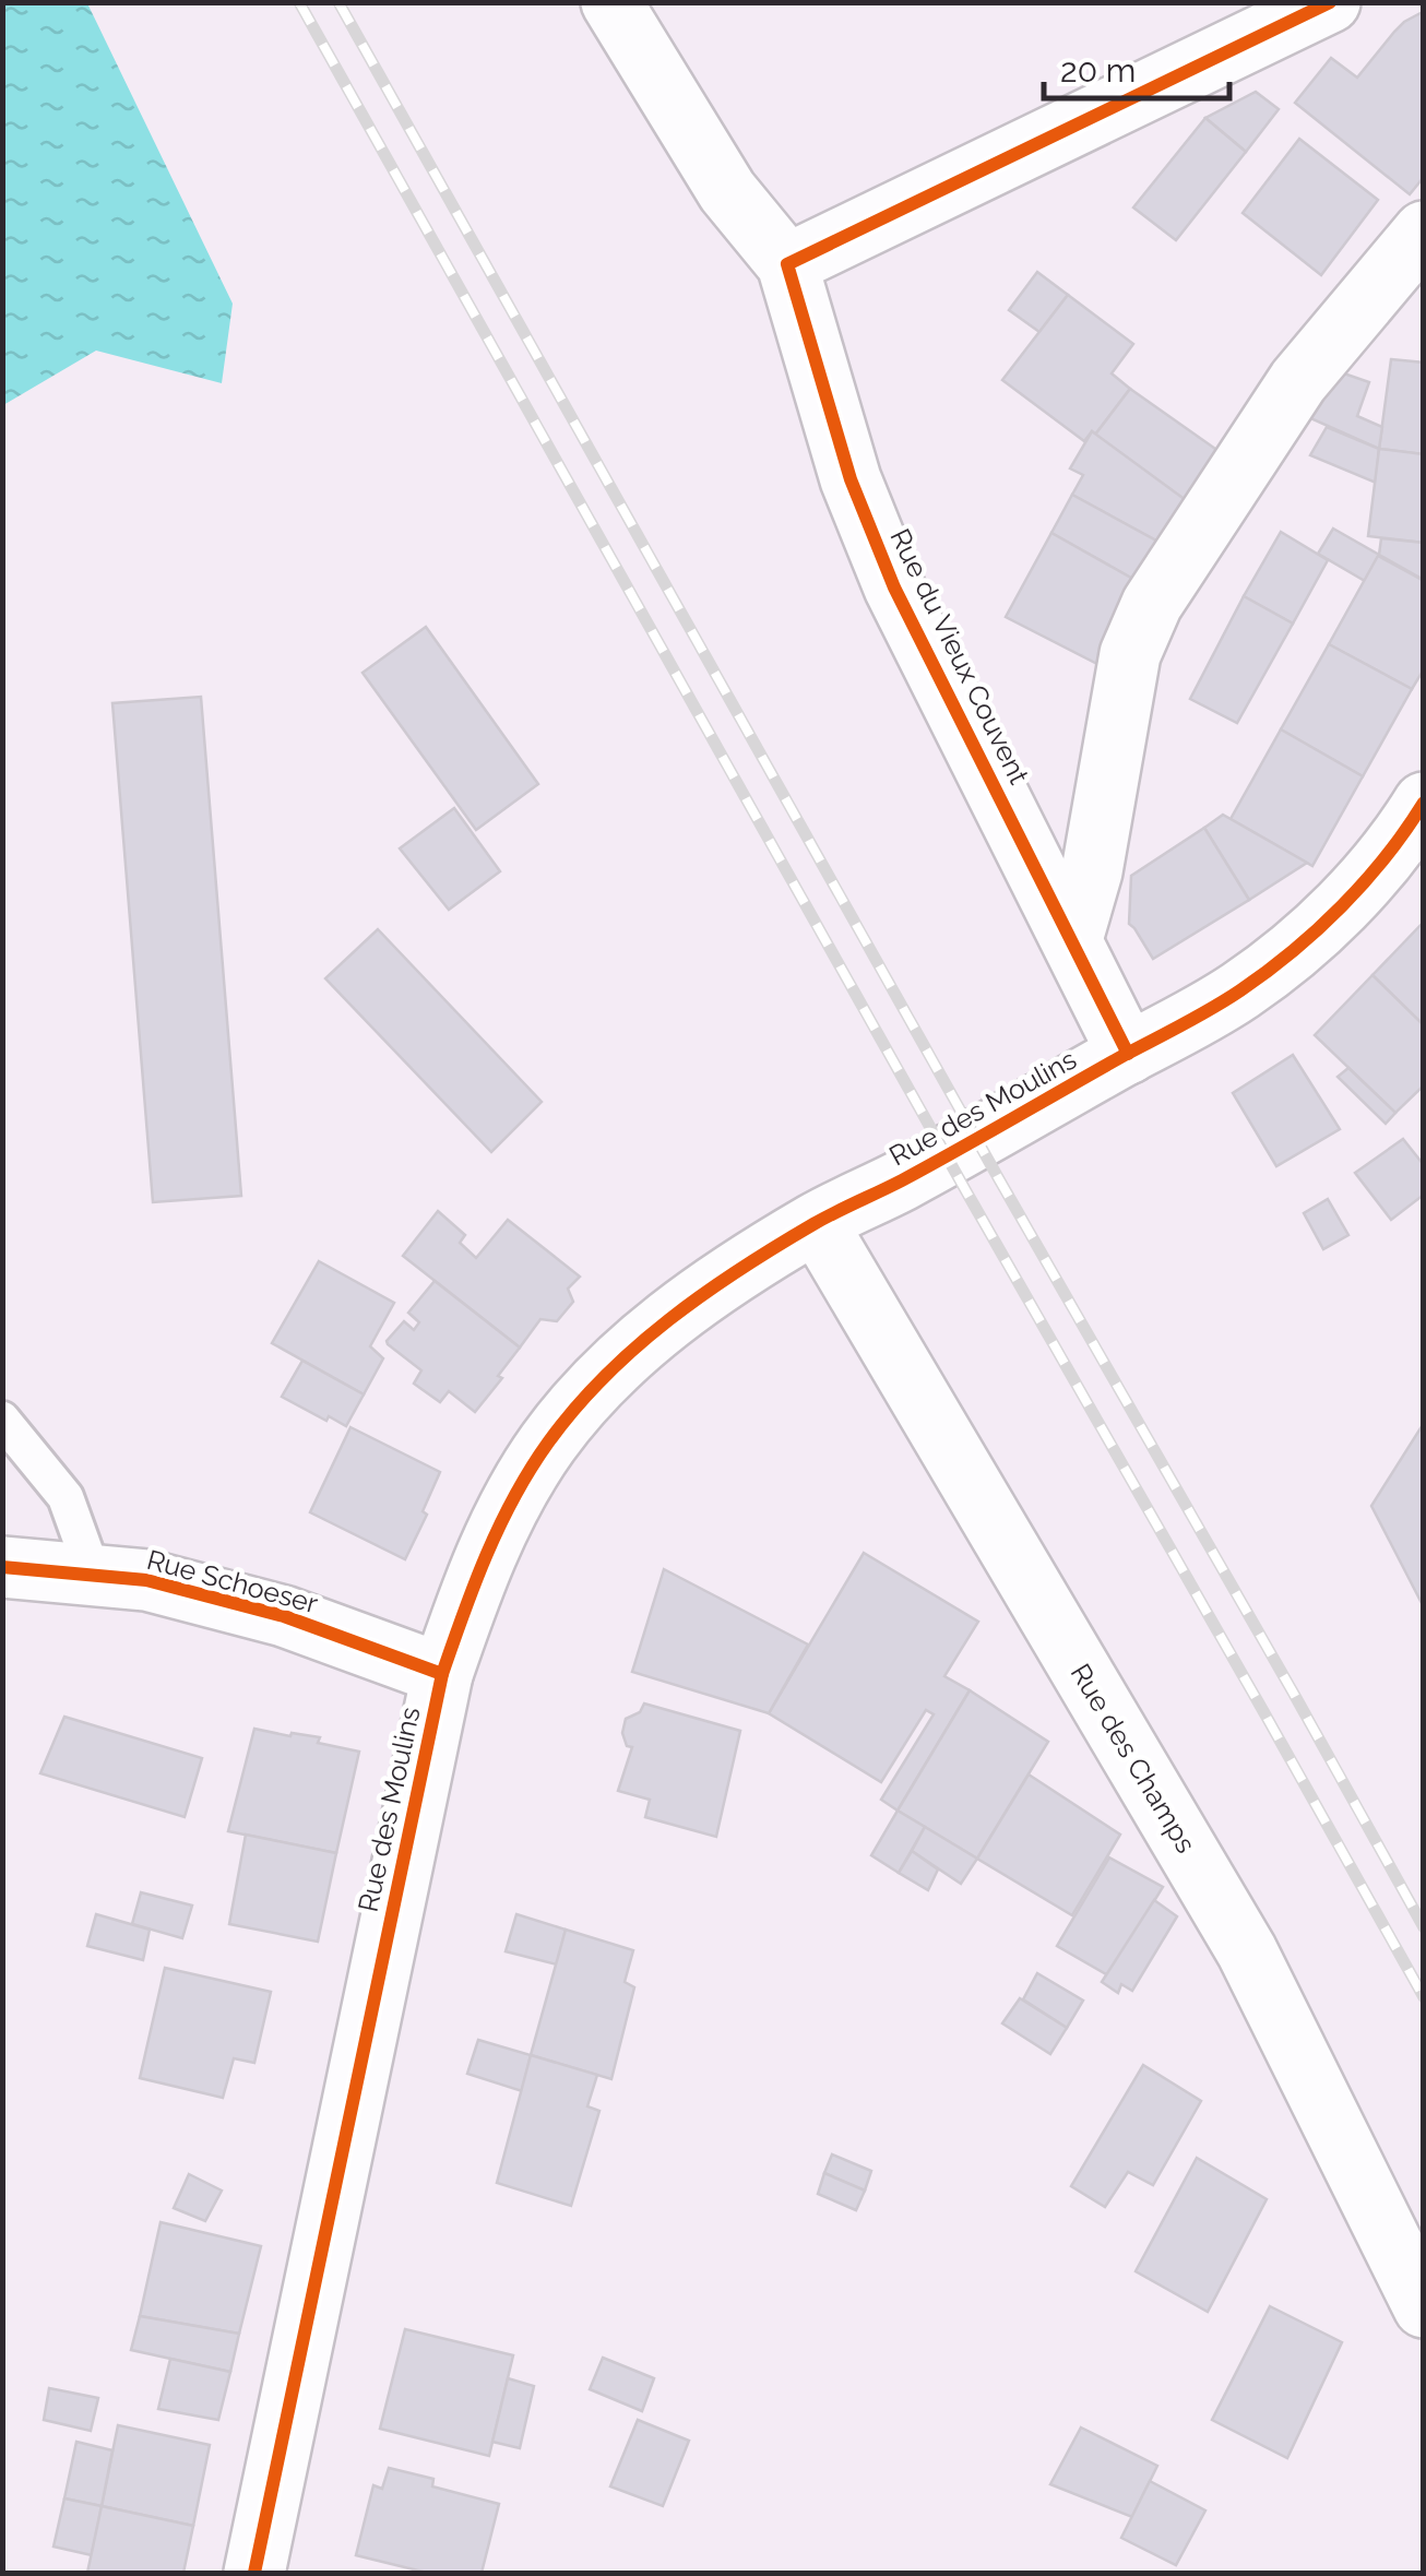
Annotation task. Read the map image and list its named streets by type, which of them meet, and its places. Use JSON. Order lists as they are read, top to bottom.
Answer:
{
  "streets": {
    "street": [
      "Rue du Vieux Couvent",
      "Rue des Moulins",
      "Rue Schoeser",
      "Rue des Champs"
    ]
  },
  "crossings": [
    ["Rue du Vieux Couvent", "Rue des Moulins"],
    ["Rue des Moulins", "Rue Schoeser"],
    ["Rue des Moulins", "Rue des Champs"]
  ],
  "scale_bar": "20 m"
}
